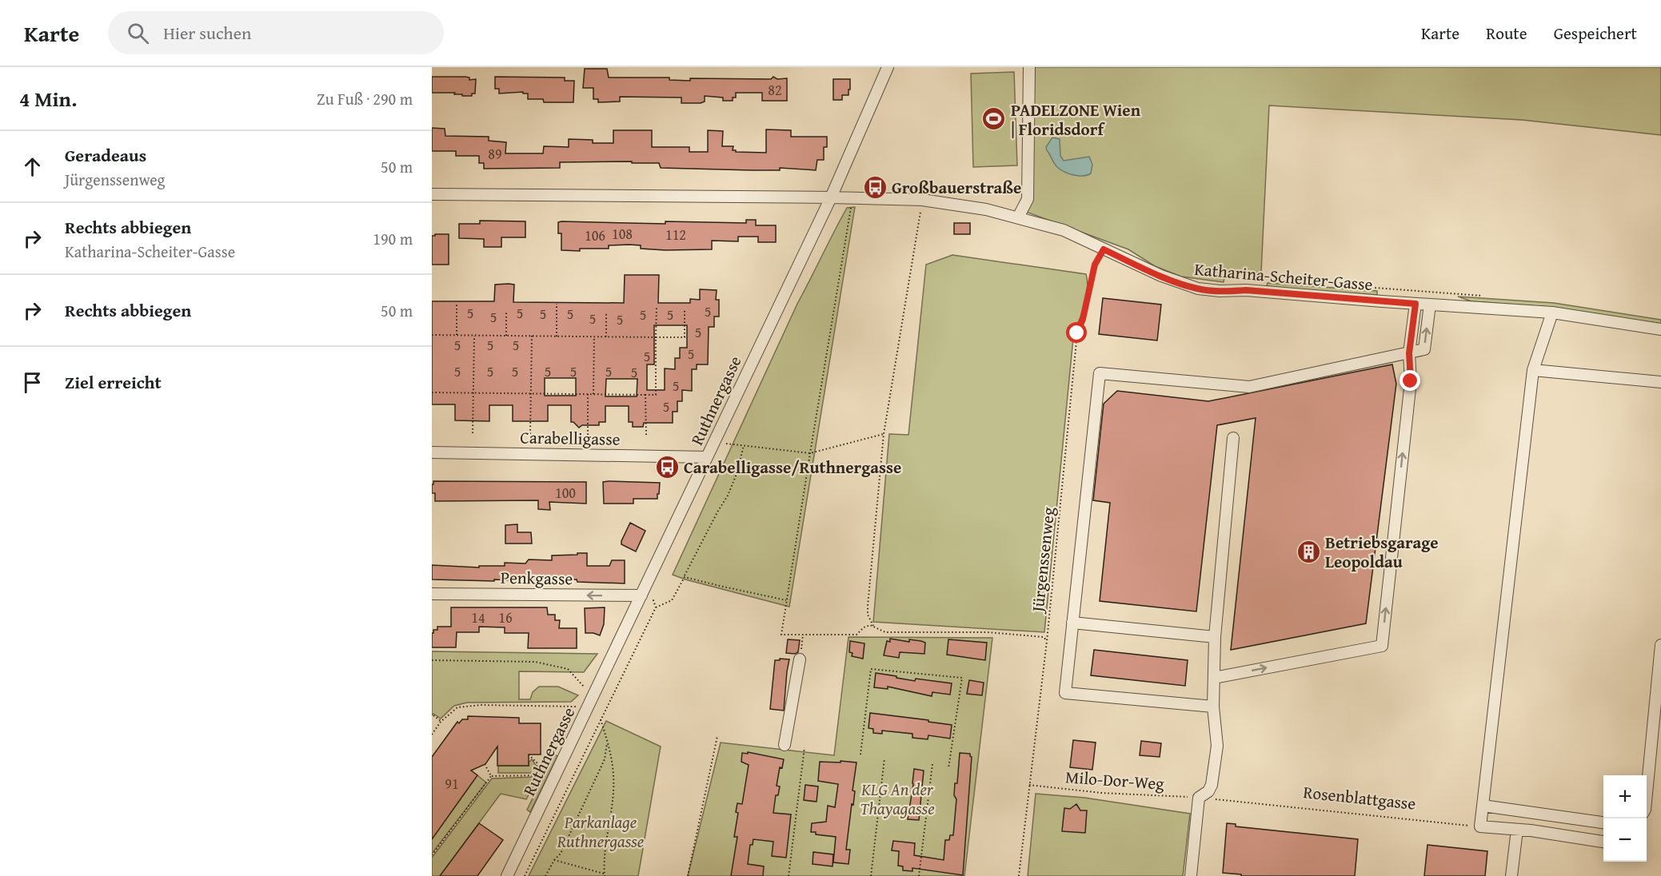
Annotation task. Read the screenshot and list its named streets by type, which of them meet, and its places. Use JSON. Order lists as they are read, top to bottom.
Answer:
{
  "streets": {
    "street": [
      "Katharina-Scheiter-Gasse",
      "Ruthnergasse",
      "Carabelligasse",
      "Penkgasse"
    ],
    "path": ["Jürgenssenweg", "Milo-Dor-Weg", "Rosenblattgasse"]
  },
  "crossings": [
    ["Katharina-Scheiter-Gasse", "Ruthnergasse"],
    ["Katharina-Scheiter-Gasse", "Jürgenssenweg"],
    ["Ruthnergasse", "Carabelligasse"],
    ["Ruthnergasse", "Penkgasse"],
    ["Jürgenssenweg", "Milo-Dor-Weg"],
    ["Milo-Dor-Weg", "Rosenblattgasse"]
  ],
  "one_way": ["Penkgasse"],
  "parks": ["KLG An der Thayagasse", "Parkanlage Ruthnergasse"],
  "places": {
    "sports": ["PADELZONE Wien | Floridsdorf"],
    "bus stop": ["Großbauerstraße", "Carabelligasse/Ruthnergasse"],
    "building": ["Betriebsgarage Leopoldau"]
  },
  "house_numbers": [
    "82",
    "89",
    "108",
    "112",
    "106",
    "5",
    "5",
    "5",
    "5",
    "5",
    "5",
    "5",
    "5",
    "5",
    "5",
    "5",
    "5",
    "5",
    "5",
    "5",
    "5",
    "5",
    "5",
    "5",
    "5",
    "5",
    "5",
    "5",
    "5",
    "5",
    "100",
    "14",
    "16",
    "91"
  ],
  "page": {
    "header": "Karte",
    "search": "Hier suchen",
    "nav": ["Karte", "Route", "Gespeichert"],
    "heading": ["4 Min.", "Zu Fuß · 290 m"],
    "list": [
      ["Geradeaus", "Jürgenssenweg", "50 m"],
      ["Rechts abbiegen", "Katharina-Scheiter-Gasse", "190 m"],
      ["Rechts abbiegen", "50 m"],
      "Ziel erreicht"
    ],
    "map_buttons": ["+", "−"]
  }
}
